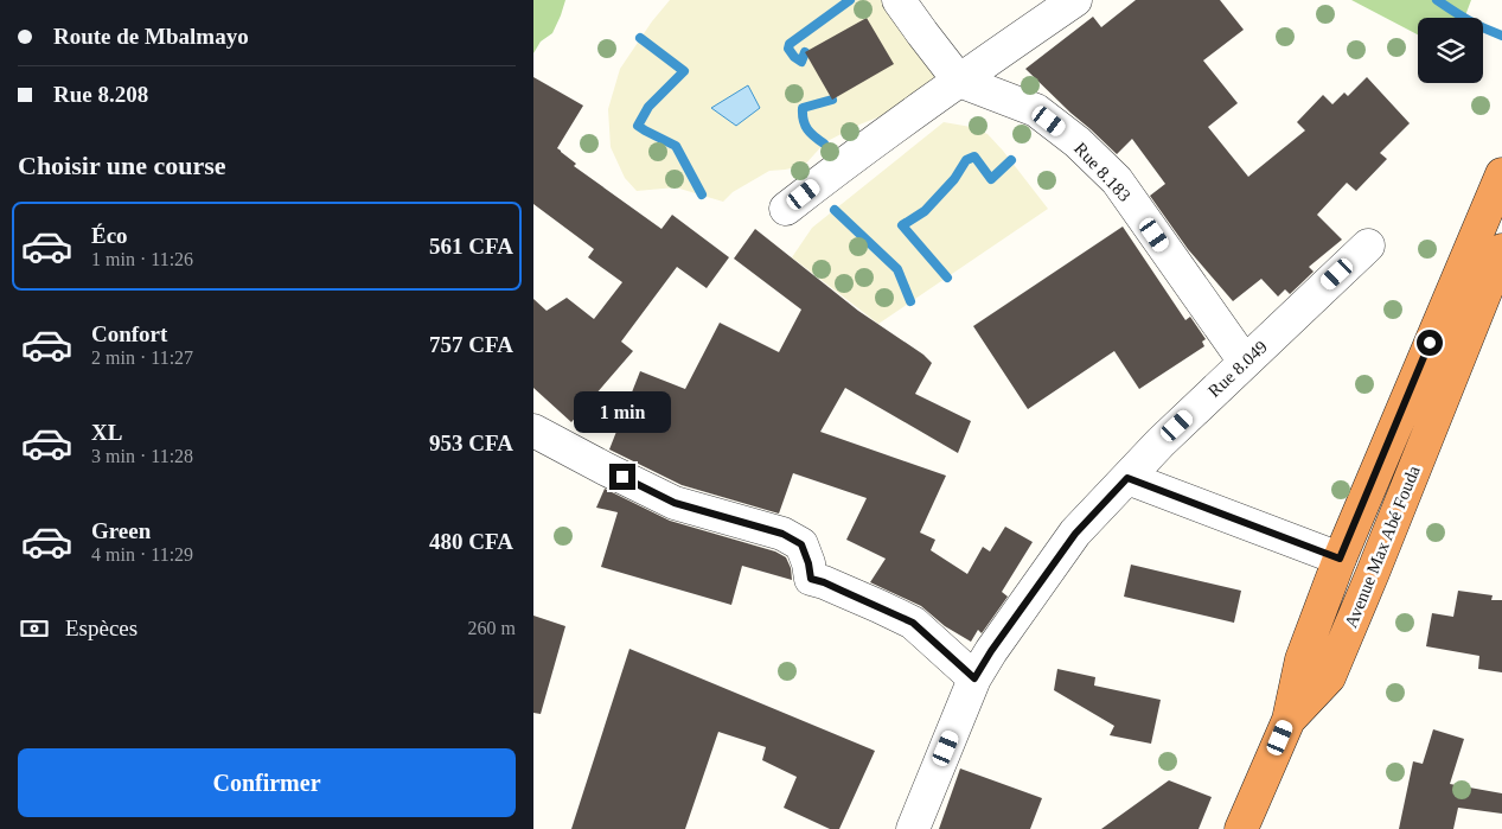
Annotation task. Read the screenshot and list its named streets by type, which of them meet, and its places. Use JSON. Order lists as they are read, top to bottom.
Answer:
{
  "streets": {
    "highway": ["Avenue Max Abé Fouda"],
    "street": ["Rue 8.183", "Rue 8.049"]
  },
  "crossings": [
    ["Rue 8.183", "Rue 8.049"]
  ],
  "page": {
    "banner": ["Route de Mbalmayo", "Rue 8.208"],
    "heading": "Choisir une course",
    "list": [
      {
        "name": "Éco",
        "note": "1 min · 11:26",
        "value": "561 CFA"
      },
      {
        "name": "Confort",
        "note": "2 min · 11:27",
        "value": "757 CFA"
      },
      {
        "name": "XL",
        "note": "3 min · 11:28",
        "value": "953 CFA"
      },
      {
        "name": "Green",
        "note": "4 min · 11:29",
        "value": "480 CFA"
      }
    ],
    "bubble": "1 min",
    "pay": ["Espèces", "260 m"],
    "buttons": "Confirmer"
  }
}
